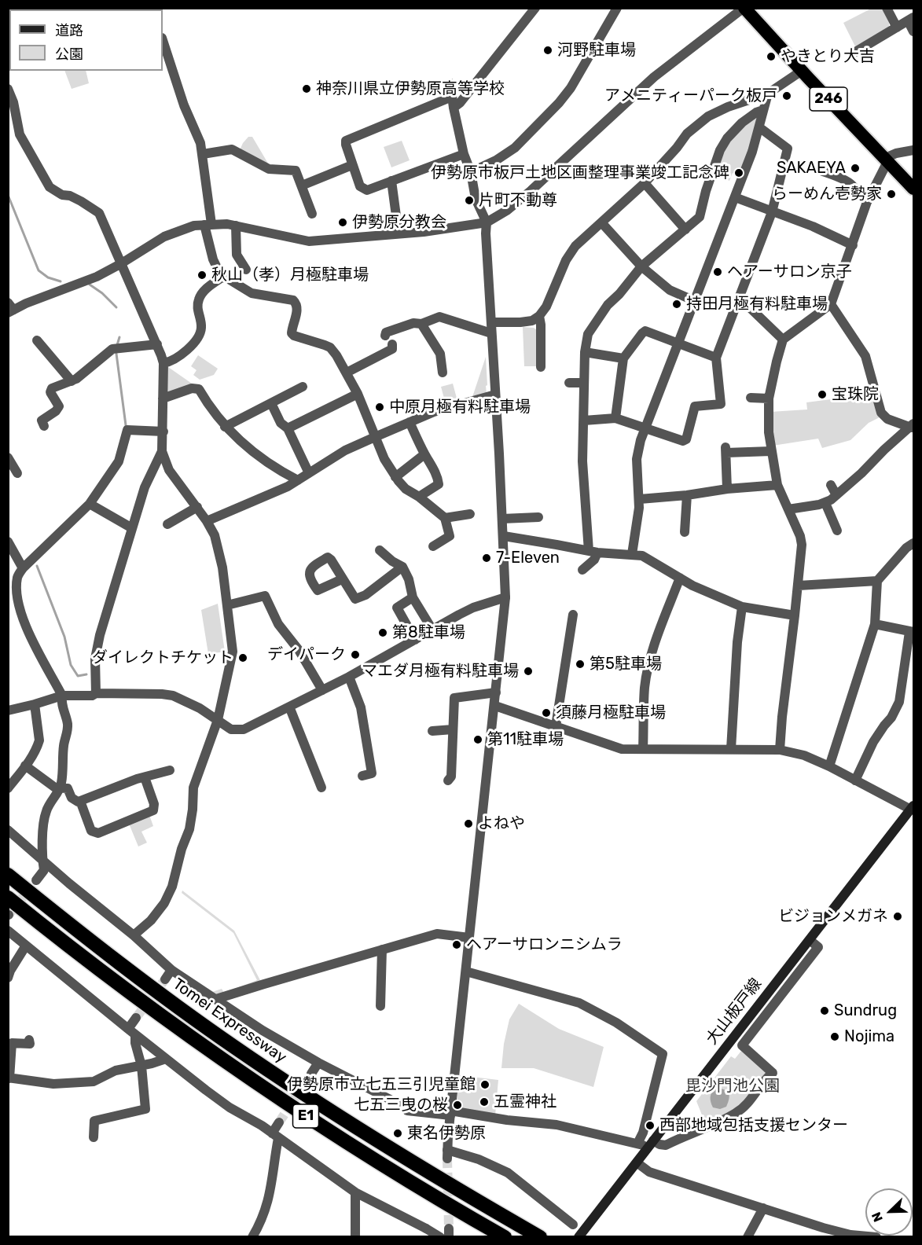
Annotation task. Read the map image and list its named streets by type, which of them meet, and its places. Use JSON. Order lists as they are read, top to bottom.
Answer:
{
  "streets": {
    "highway": ["246", "Tomei Expressway", "E1"],
    "main road": ["大山板戸線"]
  },
  "parks": ["毘沙門池公園"],
  "places": [
    "河野駐車場",
    "やきとり大吉",
    "神奈川県立伊勢原高等学校",
    "アメニティーパーク板戸",
    "SAKAEYA",
    "伊勢原市板戸土地区画整理事業竣工記念碑",
    "らーめん壱勢家",
    "片町不動尊",
    "伊勢原分教会",
    "ヘアーサロン京子",
    "秋山（孝）月極駐車場",
    "持田月極有料駐車場",
    "宝珠院",
    "中原月極有料駐車場",
    "7-Eleven",
    "第8駐車場",
    "デイパーク",
    "ダイレクトチケット",
    "第5駐車場",
    "マエダ月極有料駐車場",
    "須藤月極駐車場",
    "第11駐車場",
    "よねや",
    "ビジョンメガネ",
    "ヘアーサロンニシムラ",
    "Sundrug",
    "Nojima",
    "伊勢原市立七五三引児童館",
    "五霊神社",
    "七五三曳の桜",
    "西部地域包括支援センター",
    "東名伊勢原"
  ],
  "legend": ["道路", "公園"],
  "north": "bottom left"
}
